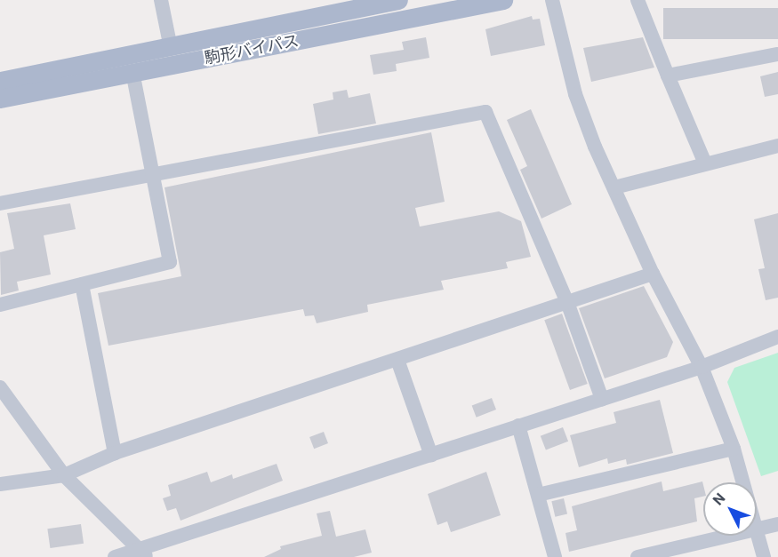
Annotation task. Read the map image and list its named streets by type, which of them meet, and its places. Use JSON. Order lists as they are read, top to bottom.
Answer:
{
  "streets": {
    "main road": ["駒形バイパス"]
  },
  "north": "top left"
}
